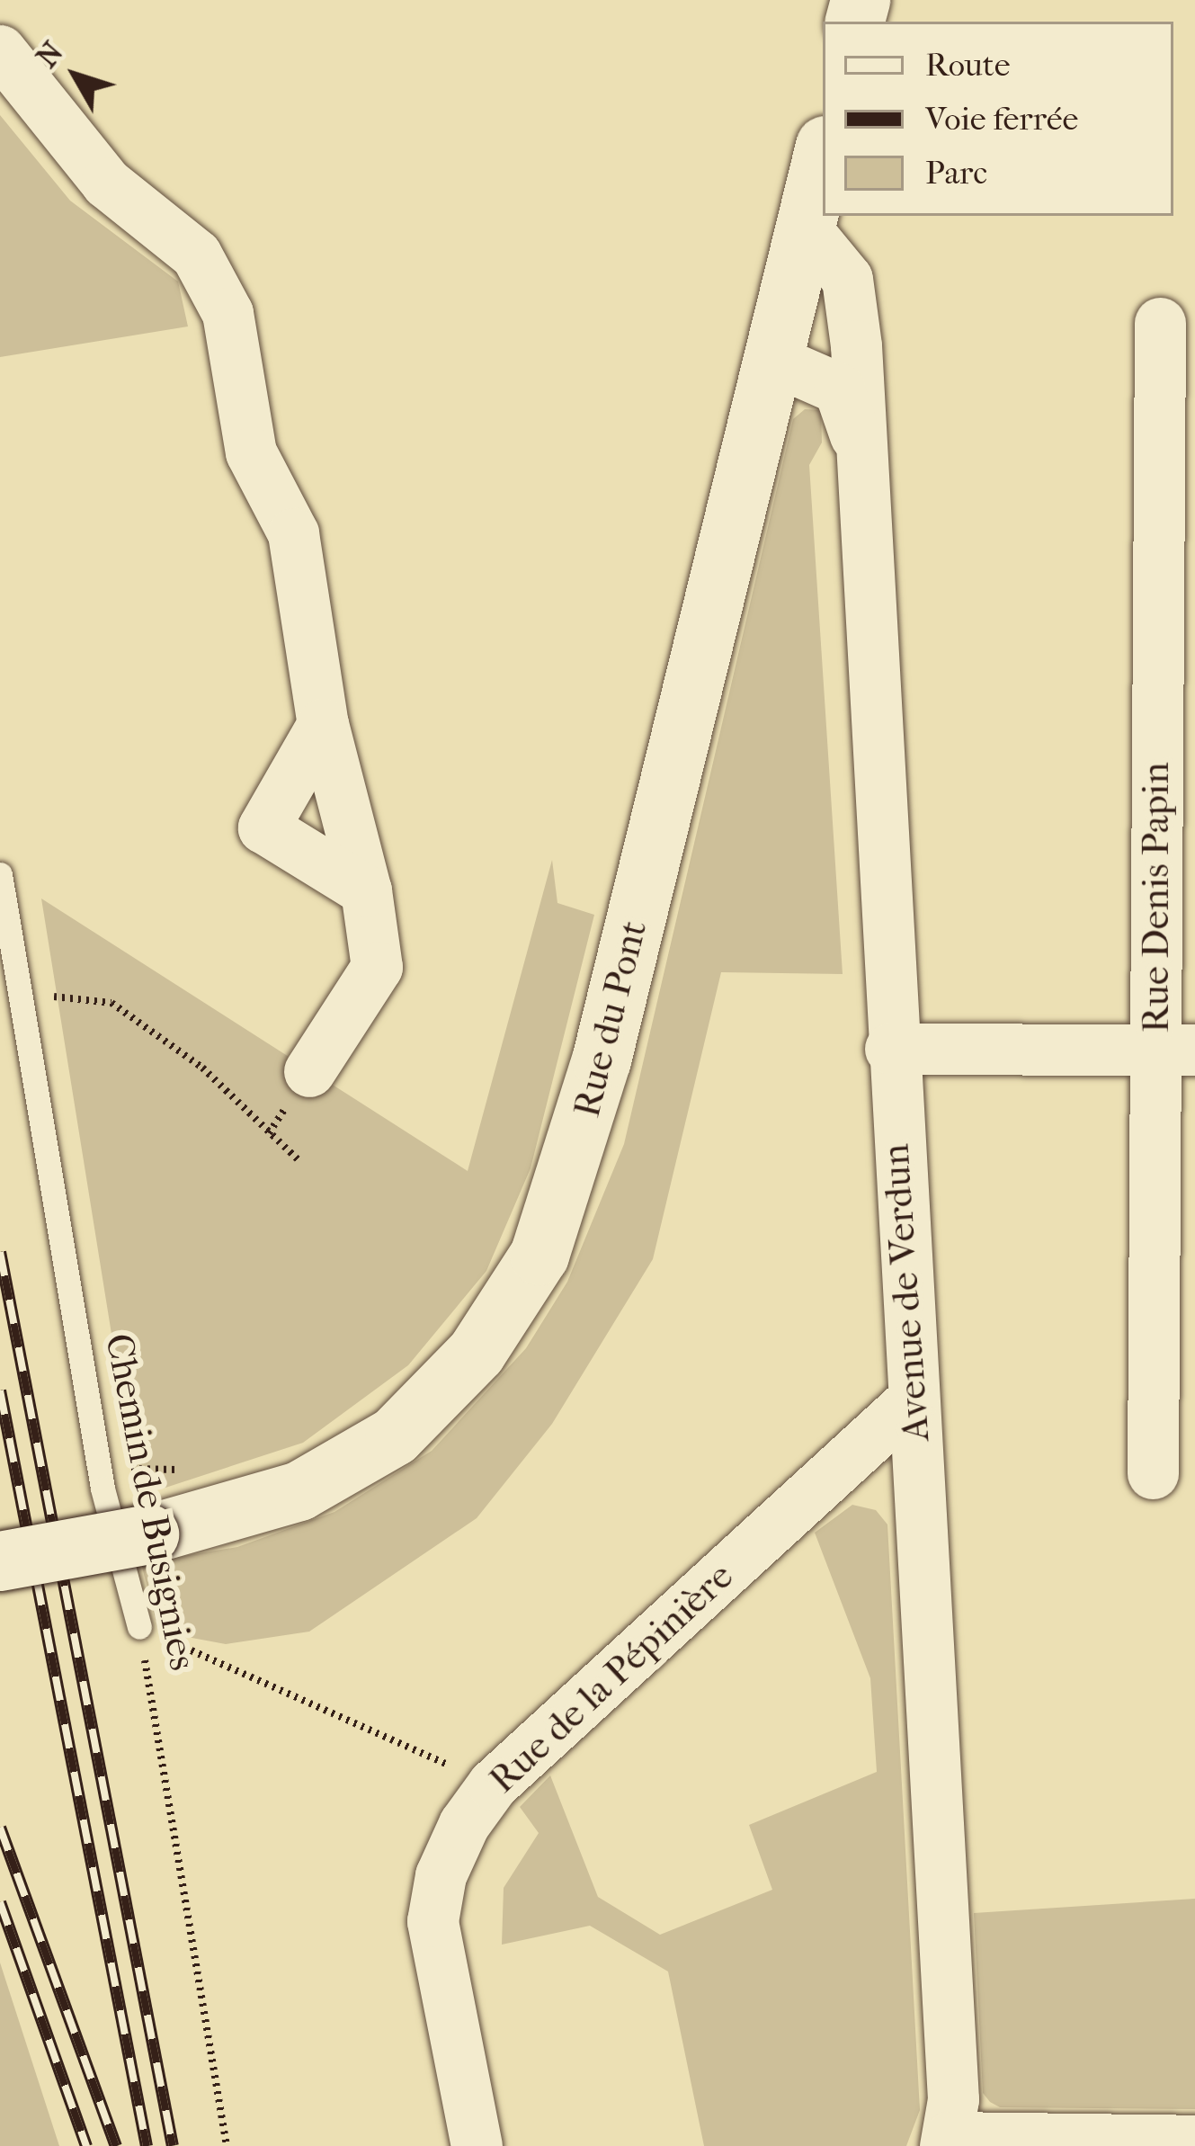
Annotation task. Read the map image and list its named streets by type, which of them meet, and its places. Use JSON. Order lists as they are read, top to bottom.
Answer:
{
  "streets": {
    "street": [
      "Rue Denis Papin",
      "Rue du Pont",
      "Avenue de Verdun",
      "Rue de la Pépinière"
    ],
    "lane": ["Chemin de Busignies"]
  },
  "crossings": [
    ["Rue du Pont", "Avenue de Verdun"],
    ["Avenue de Verdun", "Rue de la Pépinière"]
  ],
  "legend": ["Route", "Voie ferrée", "Parc"],
  "north": "top left"
}
